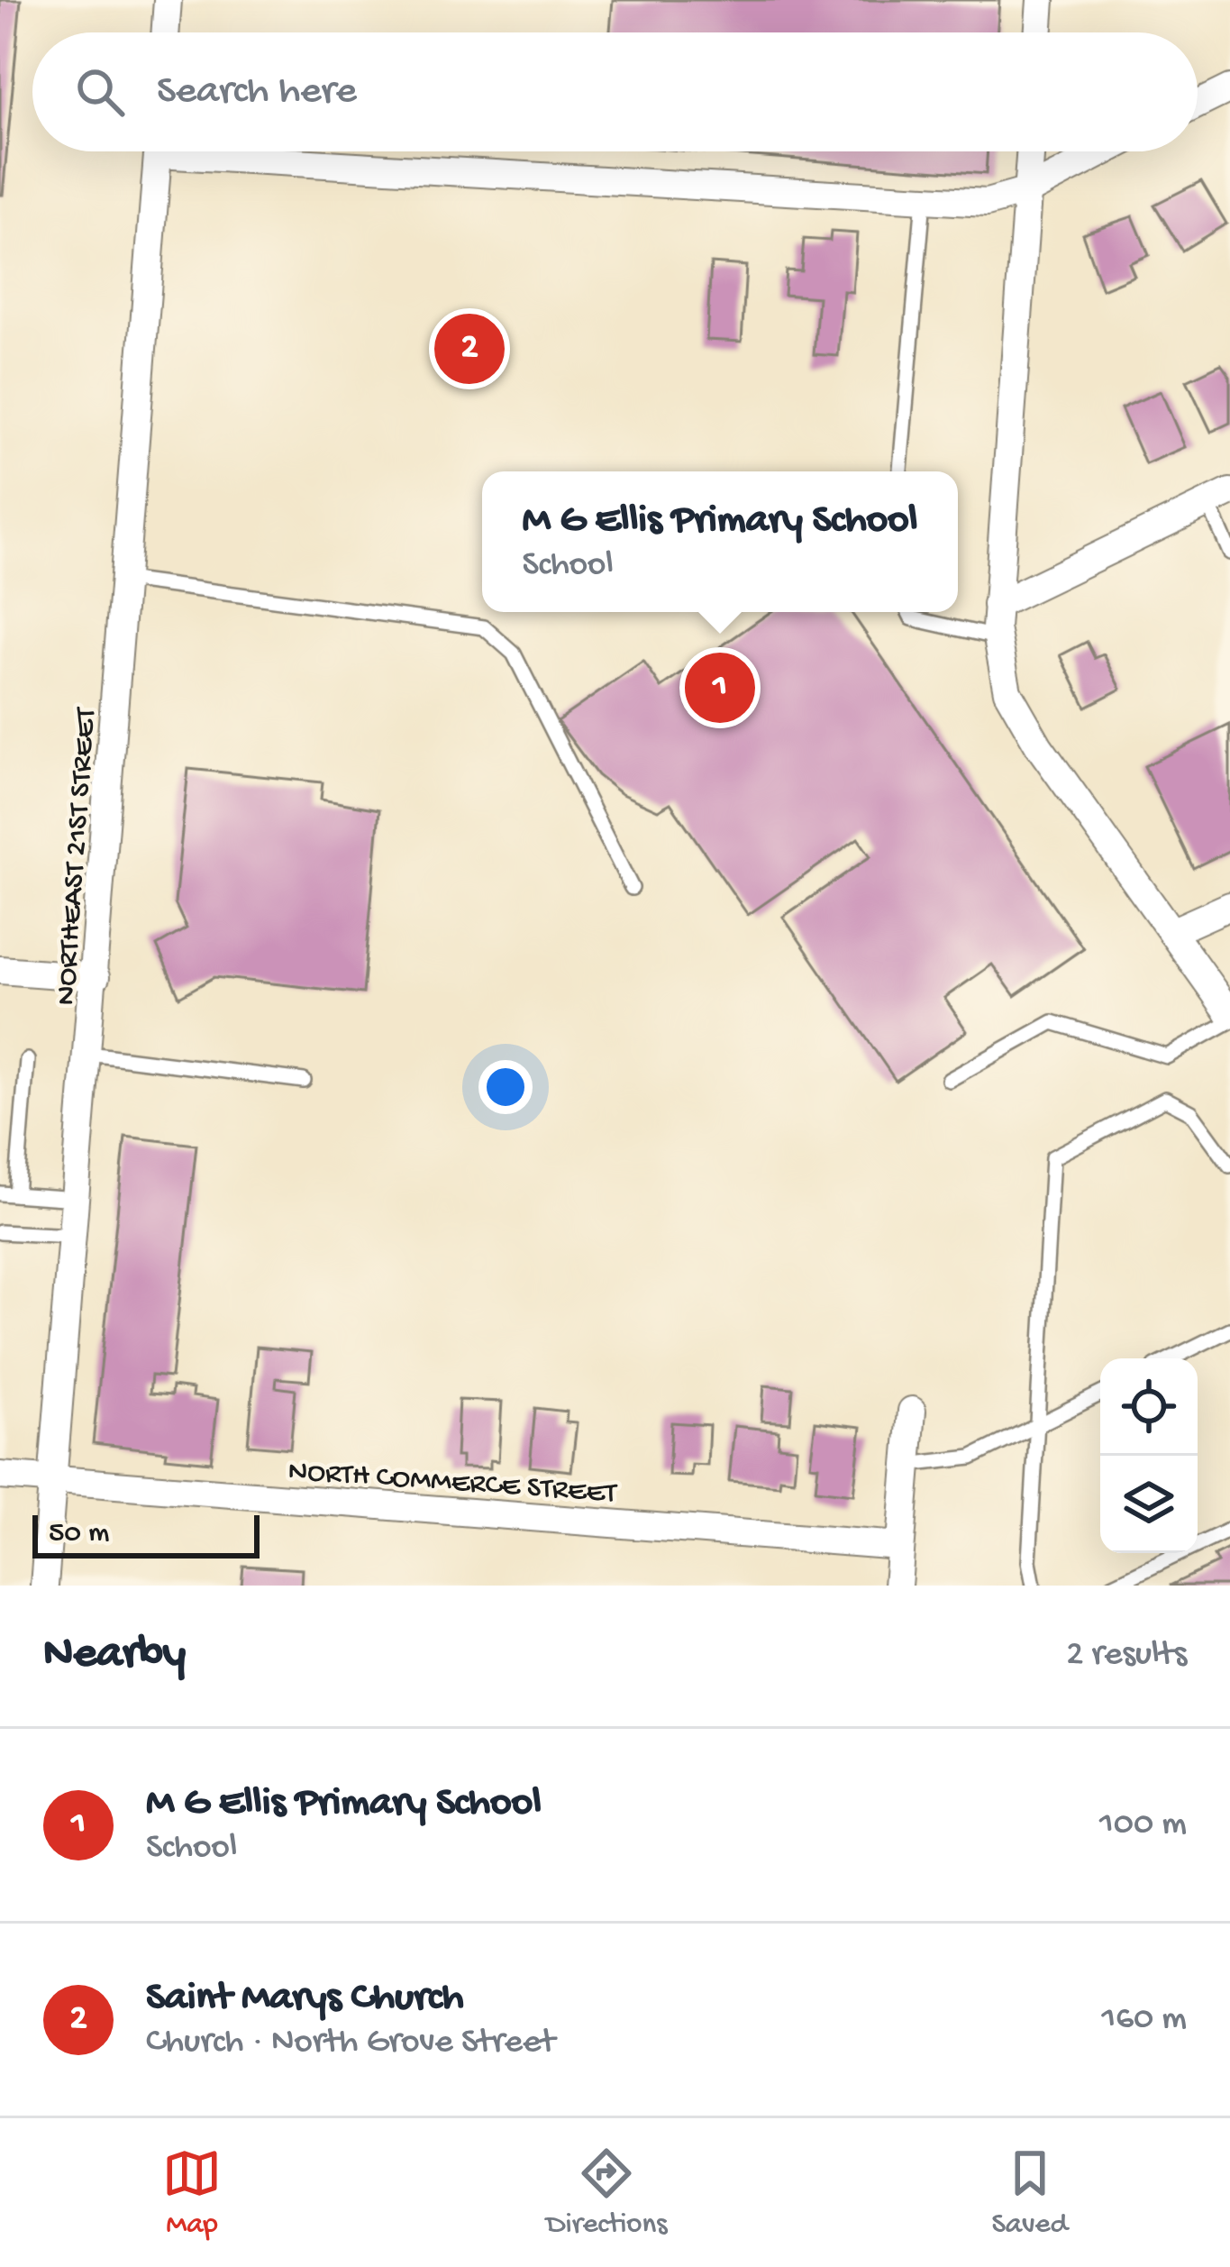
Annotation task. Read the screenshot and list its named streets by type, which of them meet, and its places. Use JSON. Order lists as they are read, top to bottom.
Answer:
{
  "streets": {
    "street": ["NORTHEAST 21ST STREET", "NORTH COMMERCE STREET"]
  },
  "crossings": [
    ["NORTHEAST 21ST STREET", "NORTH COMMERCE STREET"]
  ],
  "scale_bar": "50 m",
  "page": {
    "search": "Search here",
    "pins": ["2", "1"],
    "popup": ["M G Ellis Primary School", "School"],
    "scale": "50 m",
    "heading": ["Nearby", "2 results"],
    "list": [
      {
        "mark": "1",
        "name": "M G Ellis Primary School",
        "note": "School",
        "value": "100 m"
      },
      {
        "mark": "2",
        "name": "Saint Marys Church",
        "note": "Church · North Grove Street",
        "value": "160 m"
      }
    ],
    "nav": ["Map", "Directions", "Saved"]
  }
}
